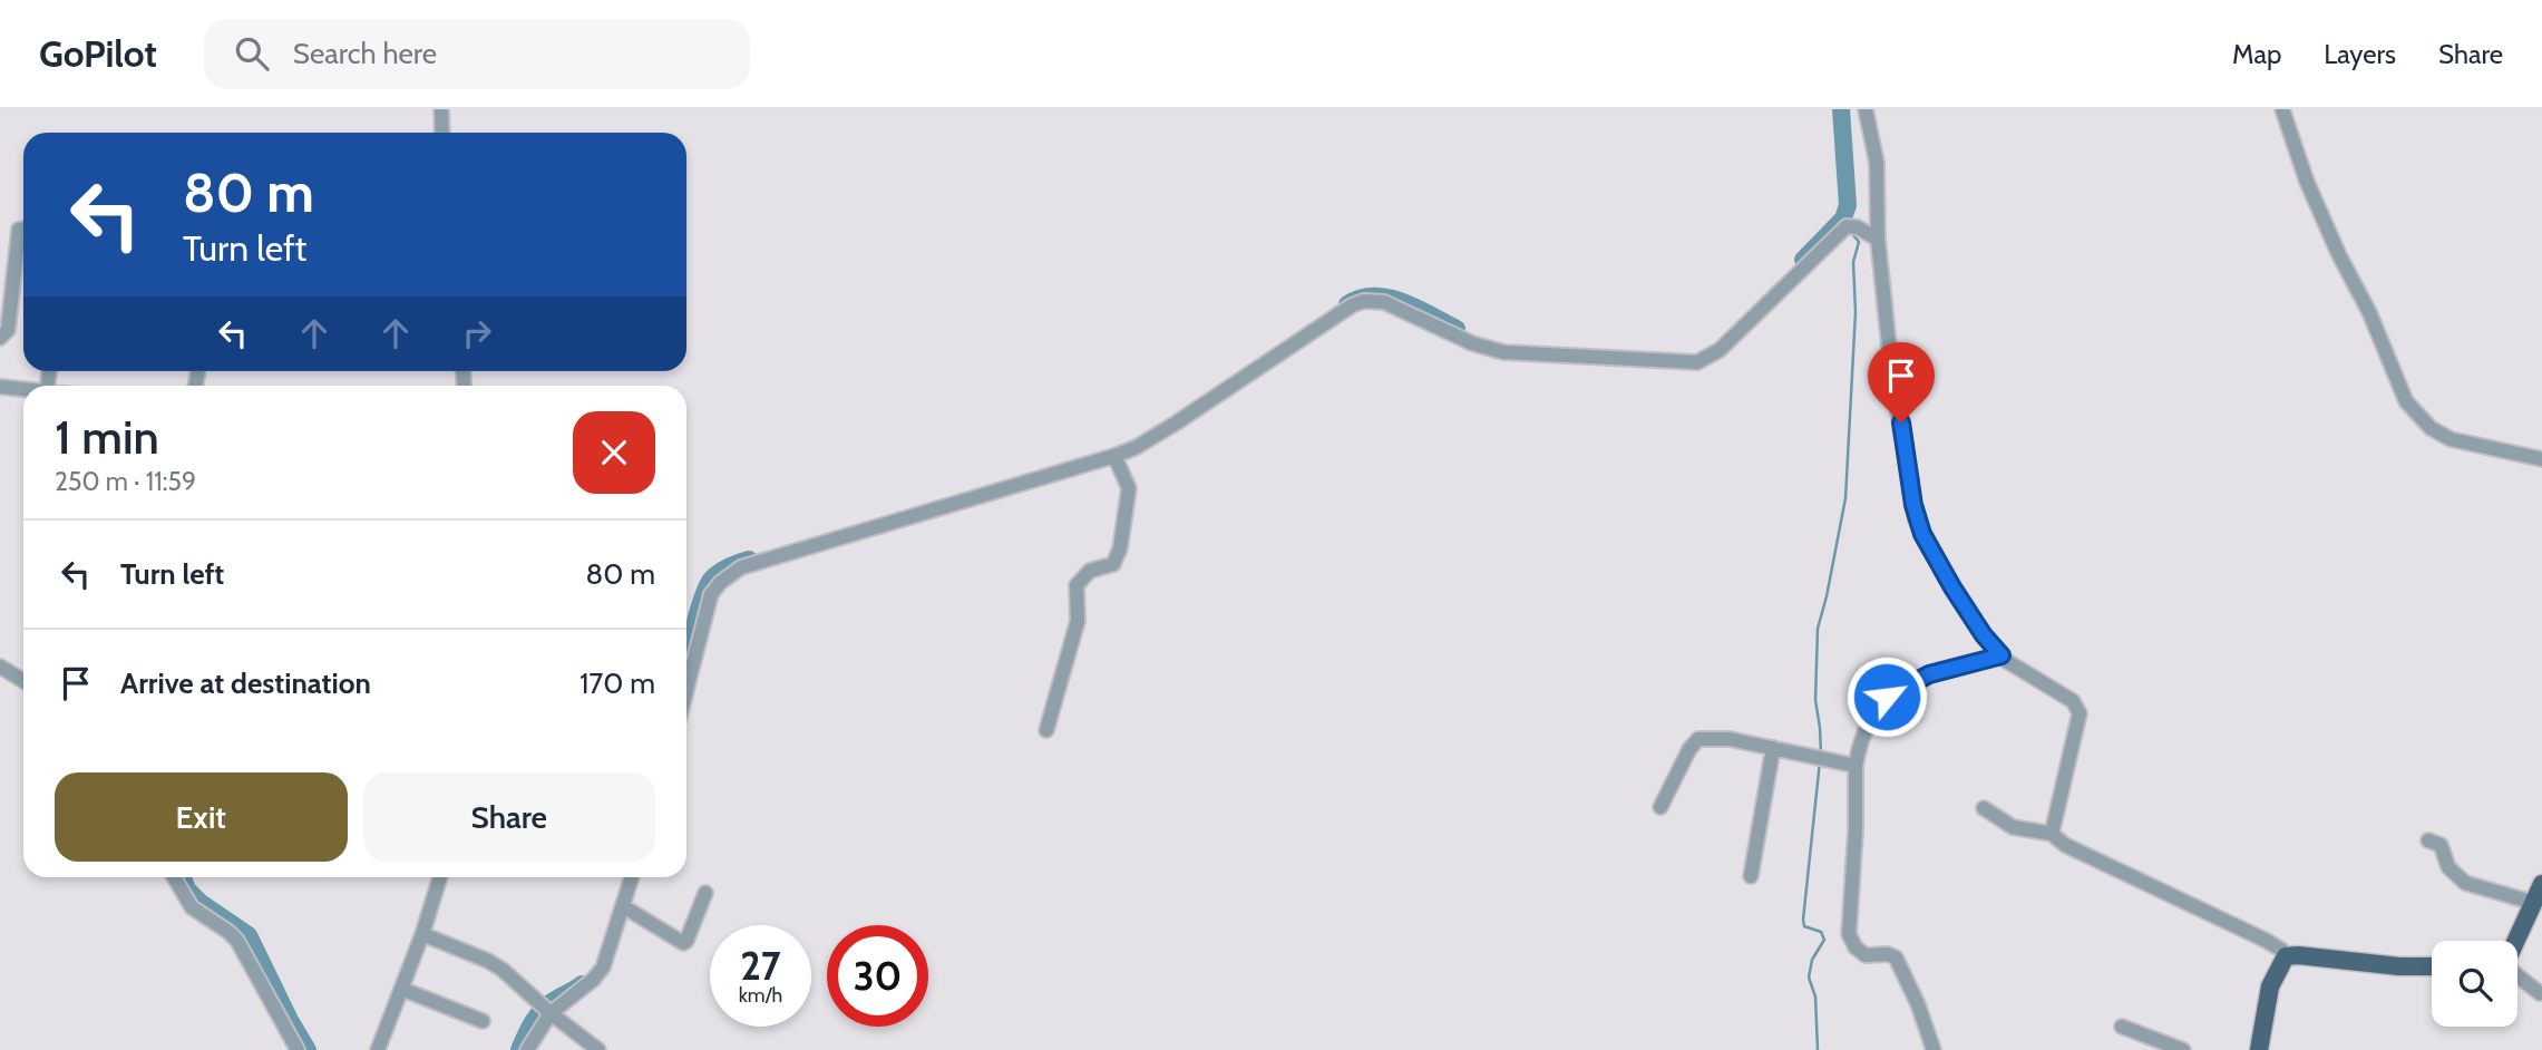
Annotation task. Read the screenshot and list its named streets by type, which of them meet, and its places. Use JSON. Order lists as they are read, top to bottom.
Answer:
{
  "page": {
    "header": "GoPilot",
    "search": "Search here",
    "nav": ["Map", "Layers", "Share"],
    "turn": ["80 m", "Turn left"],
    "heading": ["1 min", "250 m · 11:59"],
    "list": [
      {
        "name": "Turn left",
        "value": "80 m"
      },
      {
        "name": "Arrive at destination",
        "value": "170 m"
      }
    ],
    "buttons": ["Exit", "Share"],
    "speed": "27 km/h",
    "limit": "30"
  }
}
